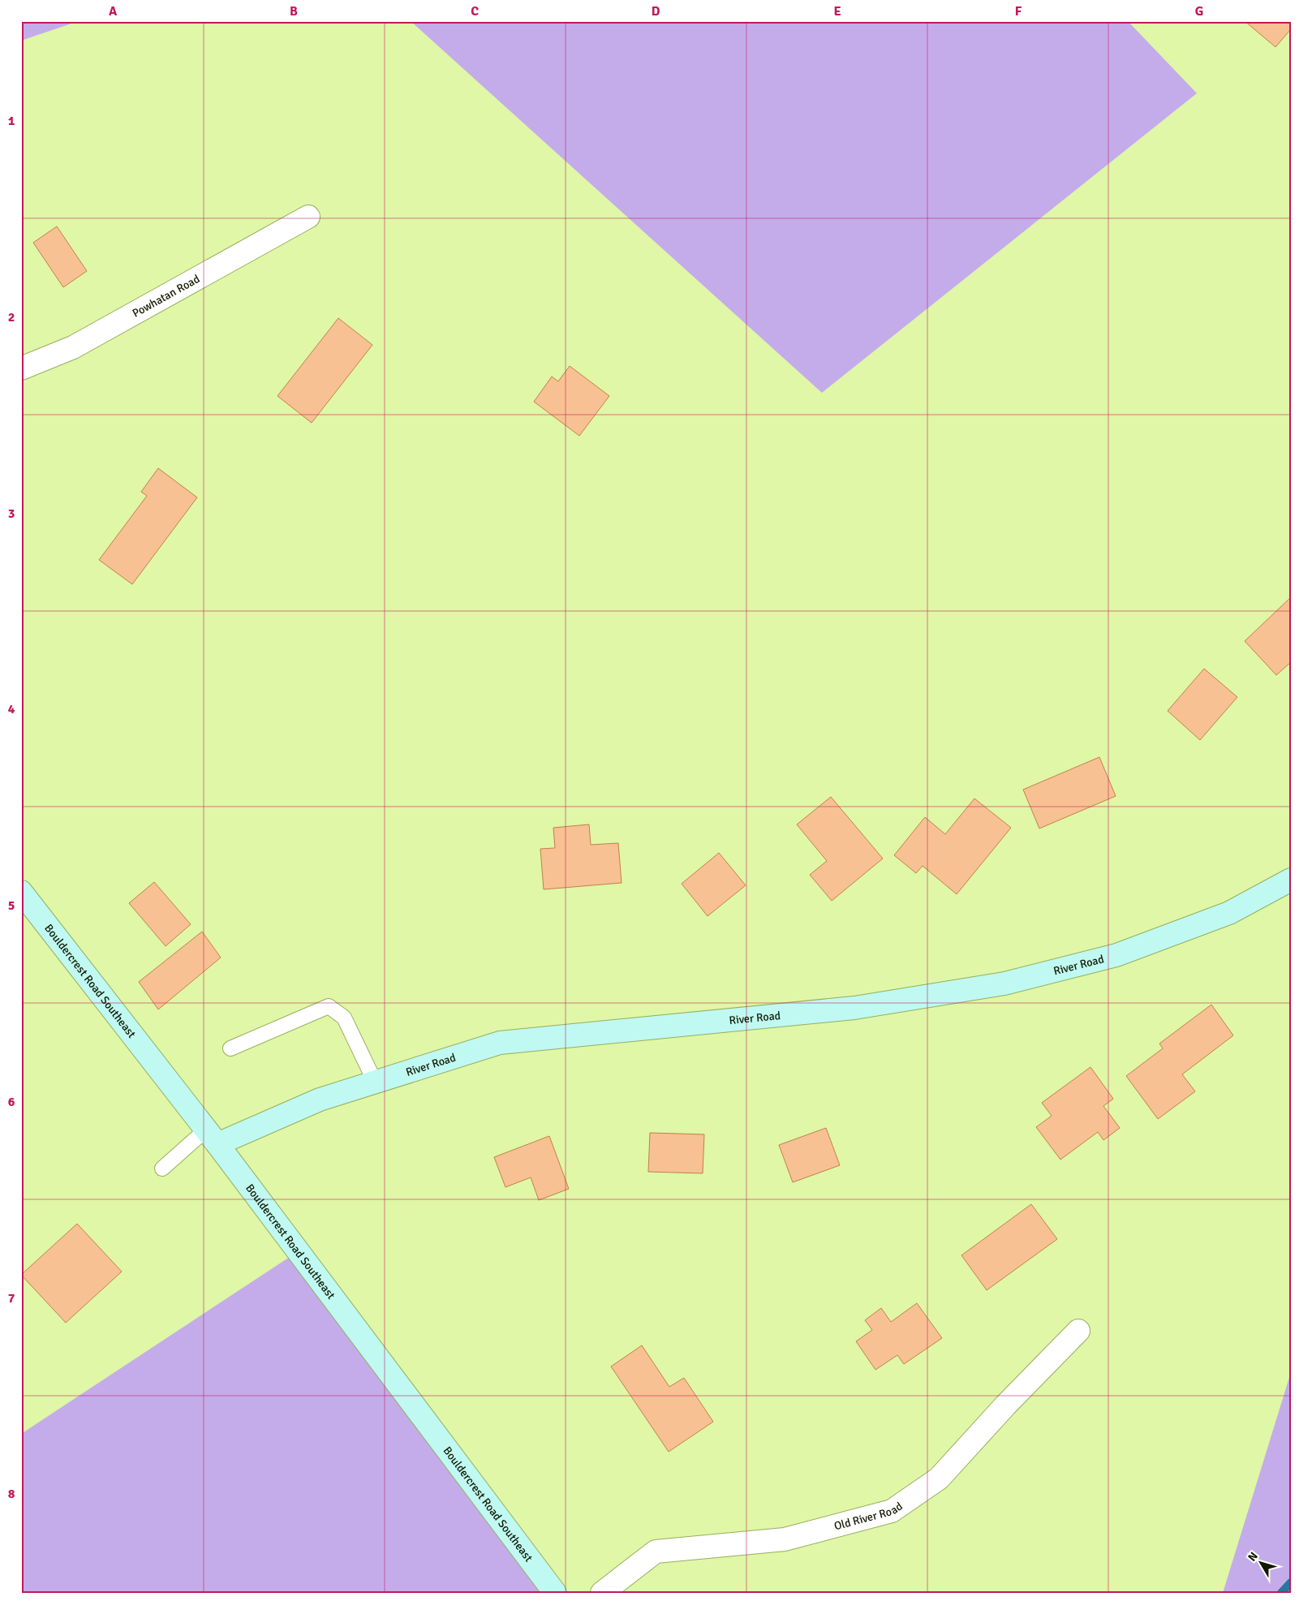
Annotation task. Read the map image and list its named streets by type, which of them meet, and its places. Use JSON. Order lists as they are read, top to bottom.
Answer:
{
  "streets": {
    "street": [
      "Powhatan Road",
      "River Road",
      "Bouldercrest Road Southeast",
      "Old River Road"
    ]
  },
  "crossings": [
    ["River Road", "Bouldercrest Road Southeast"]
  ],
  "north": "top left",
  "grid": {
    "columns": [
      "A",
      "B",
      "C",
      "D",
      "E",
      "F",
      "G"
    ],
    "rows": [
      "1",
      "2",
      "3",
      "4",
      "5",
      "6",
      "7",
      "8"
    ]
  }
}
